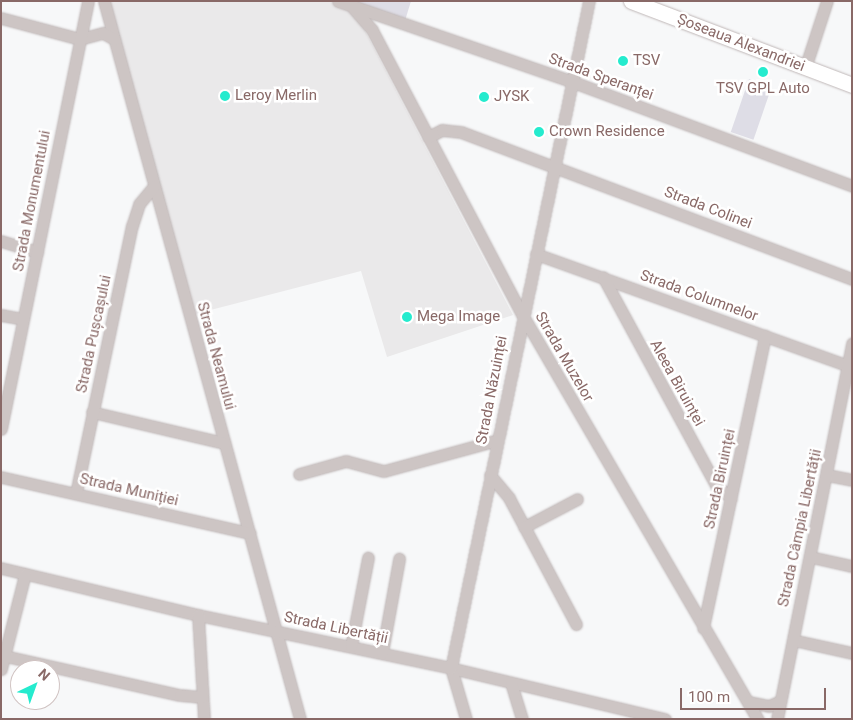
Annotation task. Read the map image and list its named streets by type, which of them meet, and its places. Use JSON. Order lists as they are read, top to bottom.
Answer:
{
  "streets": {
    "main road": ["Șoseaua Alexandriei"],
    "street": [
      "Strada Speranței",
      "Strada Monumentului",
      "Strada Colinei",
      "Strada Columnelor",
      "Strada Pușcașului",
      "Strada Neamului",
      "Strada Muzelor",
      "Aleea Biruinței",
      "Strada Năzuinței",
      "Strada Biruinței",
      "Strada Muniției",
      "Strada Câmpia Libertății",
      "Strada Libertății"
    ]
  },
  "crossings": [
    ["Strada Speranței", "Strada Muzelor"],
    ["Strada Speranței", "Strada Năzuinței"],
    ["Strada Colinei", "Strada Muzelor"],
    ["Strada Colinei", "Strada Năzuinței"],
    ["Strada Columnelor", "Aleea Biruinței"],
    ["Strada Columnelor", "Strada Năzuinței"],
    ["Strada Columnelor", "Strada Biruinței"],
    ["Strada Columnelor", "Strada Câmpia Libertății"],
    ["Strada Pușcașului", "Strada Neamului"],
    ["Strada Pușcașului", "Strada Muniției"],
    ["Strada Neamului", "Strada Muniției"],
    ["Strada Neamului", "Strada Libertății"],
    ["Strada Muzelor", "Strada Năzuinței"],
    ["Strada Muzelor", "Strada Biruinței"],
    ["Aleea Biruinței", "Strada Biruinței"],
    ["Strada Năzuinței", "Strada Libertății"]
  ],
  "places": [
    "TSV",
    "TSV GPL Auto",
    "Leroy Merlin",
    "JYSK",
    "Crown Residence",
    "Mega Image"
  ],
  "scale_bar": "100 m",
  "north": "top right"
}
